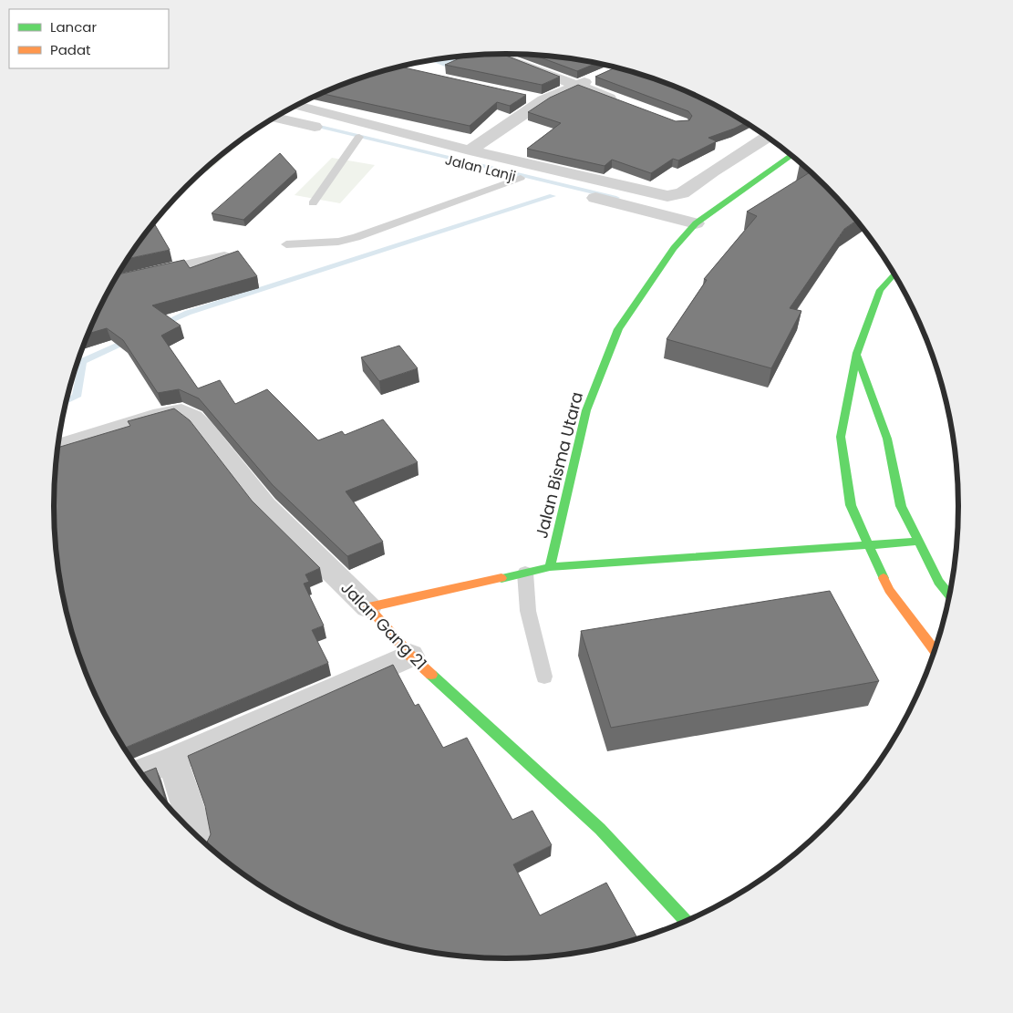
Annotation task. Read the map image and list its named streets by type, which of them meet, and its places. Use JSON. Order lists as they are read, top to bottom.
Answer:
{
  "streets": {
    "street": ["Jalan Lanji", "Jalan Bisma Utara", "Jalan Gang 21"]
  },
  "legend": ["Lancar", "Padat"]
}
